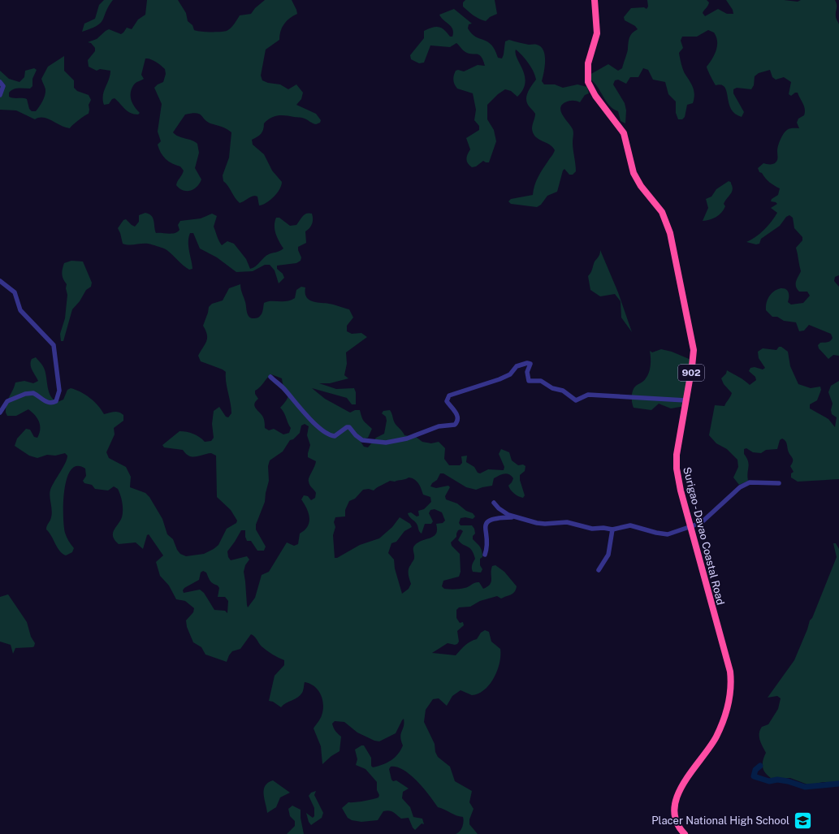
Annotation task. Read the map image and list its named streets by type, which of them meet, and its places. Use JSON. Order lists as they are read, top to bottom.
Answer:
{
  "streets": {
    "highway": ["902", "Surigao - Davao Coastal Road"]
  },
  "places": {
    "school or university": ["Placer National High School"]
  }
}
